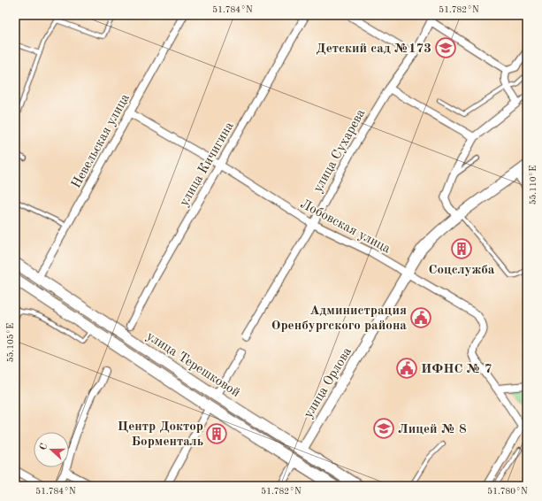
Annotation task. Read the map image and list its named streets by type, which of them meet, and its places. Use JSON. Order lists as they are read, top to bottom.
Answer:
{
  "streets": {
    "main road": ["улица Терешковой", "улица Орлова"],
    "street": [
      "Невельская улица",
      "улица Сухарева",
      "улица Кичигина",
      "Лобовская улица"
    ]
  },
  "crossings": [
    ["Невельская улица", "Лобовская улица"],
    ["Невельская улица", "улица Терешковой"],
    ["улица Сухарева", "Лобовская улица"],
    ["улица Кичигина", "Лобовская улица"],
    ["Лобовская улица", "улица Орлова"],
    ["улица Терешковой", "улица Орлова"]
  ],
  "places": {
    "school or university": ["Детский сад №173", "Лицей № 8"],
    "building": ["Соцслужба", "Центр Доктор Борменталь"],
    "public building": ["Администрация Оренбургского района", "ИФНС № 7"]
  },
  "north": "left",
  "coordinates": [
    "51.784°N",
    "51.782°N",
    "55.110°E",
    "55.105°E",
    "51.780°N"
  ]
}
